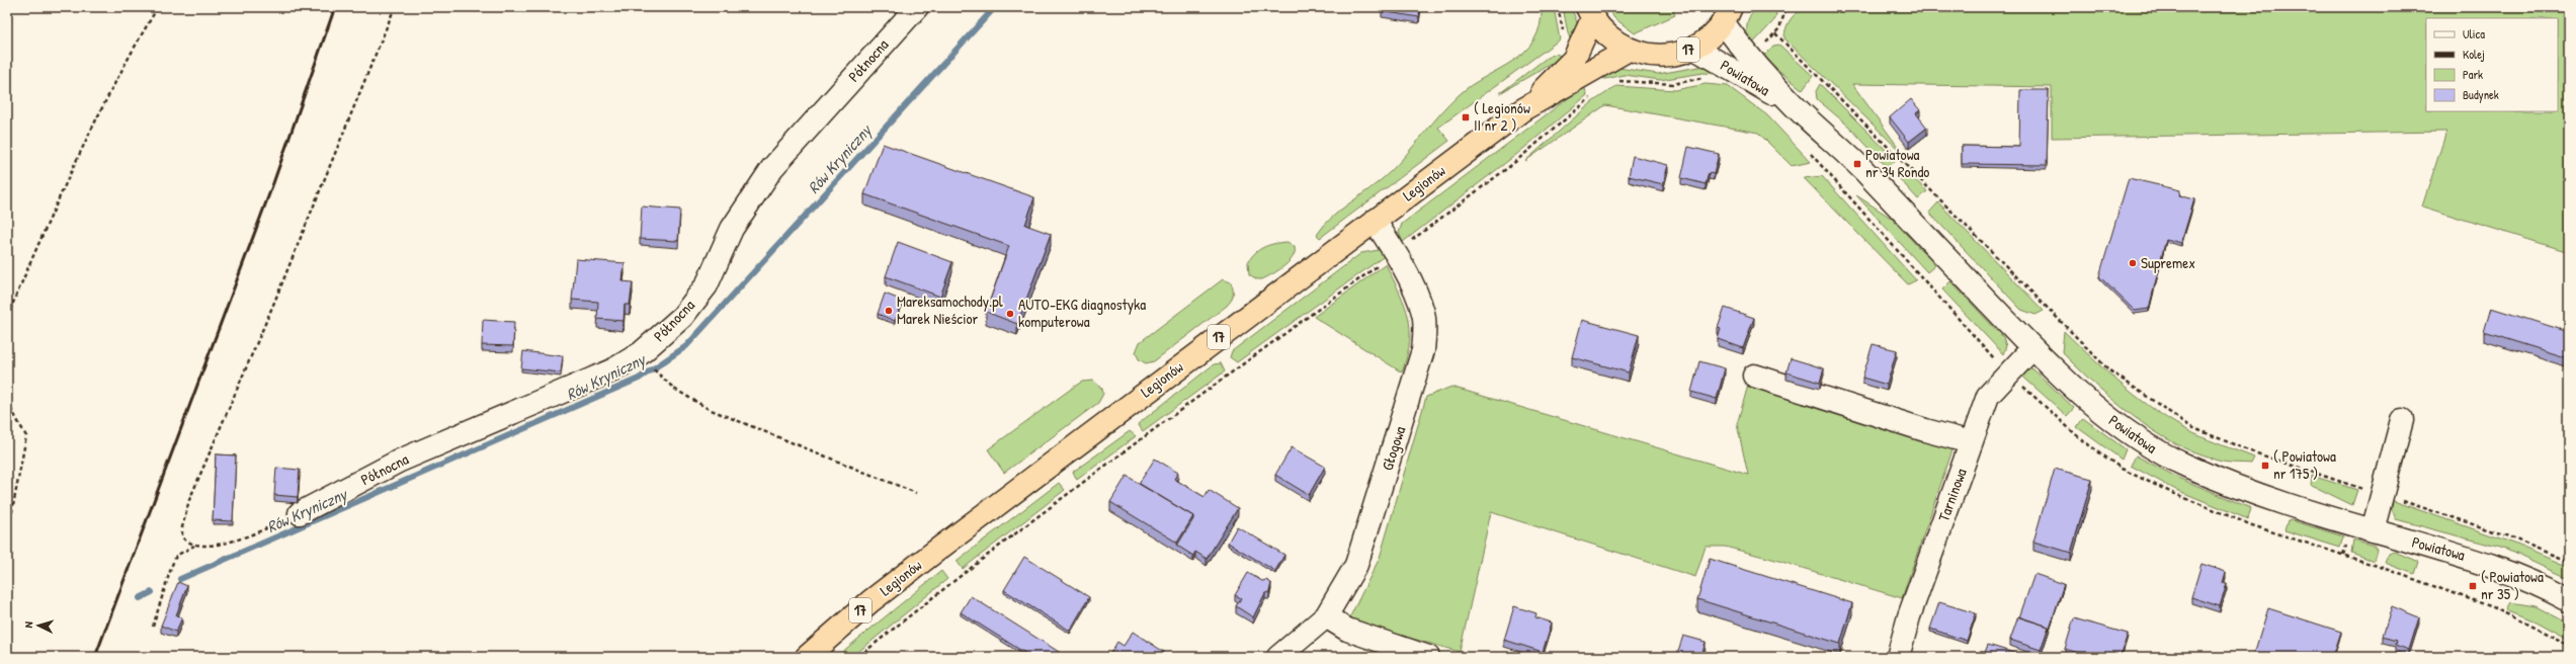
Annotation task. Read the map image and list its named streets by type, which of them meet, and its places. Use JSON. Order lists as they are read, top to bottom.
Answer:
{
  "streets": {
    "highway": ["17", "Legionów"],
    "street": [
      "Północna",
      "Powiatowa",
      "Głogowa",
      "Tarninowa"
    ]
  },
  "crossings": [
    ["17", "Powiatowa"],
    ["17", "Legionów"],
    ["Powiatowa", "Tarninowa"],
    ["Legionów", "Głogowa"]
  ],
  "water": ["Rów Kryniczny"],
  "places": {
    "transit": [
      "( Legionów II nr 2 )",
      "Powiatowa nr 34 Rondo",
      "( Powiatowa nr 175 )",
      "( Powiatowa nr 35 )"
    ],
    "other": ["Supremex", "Mareksamochody.pl Marek Nieścior", "AUTO-EKG diagnostyka komputerowa"]
  },
  "legend": [
    "Ulica",
    "Kolej",
    "Park",
    "Budynek"
  ],
  "north": "left"
}
